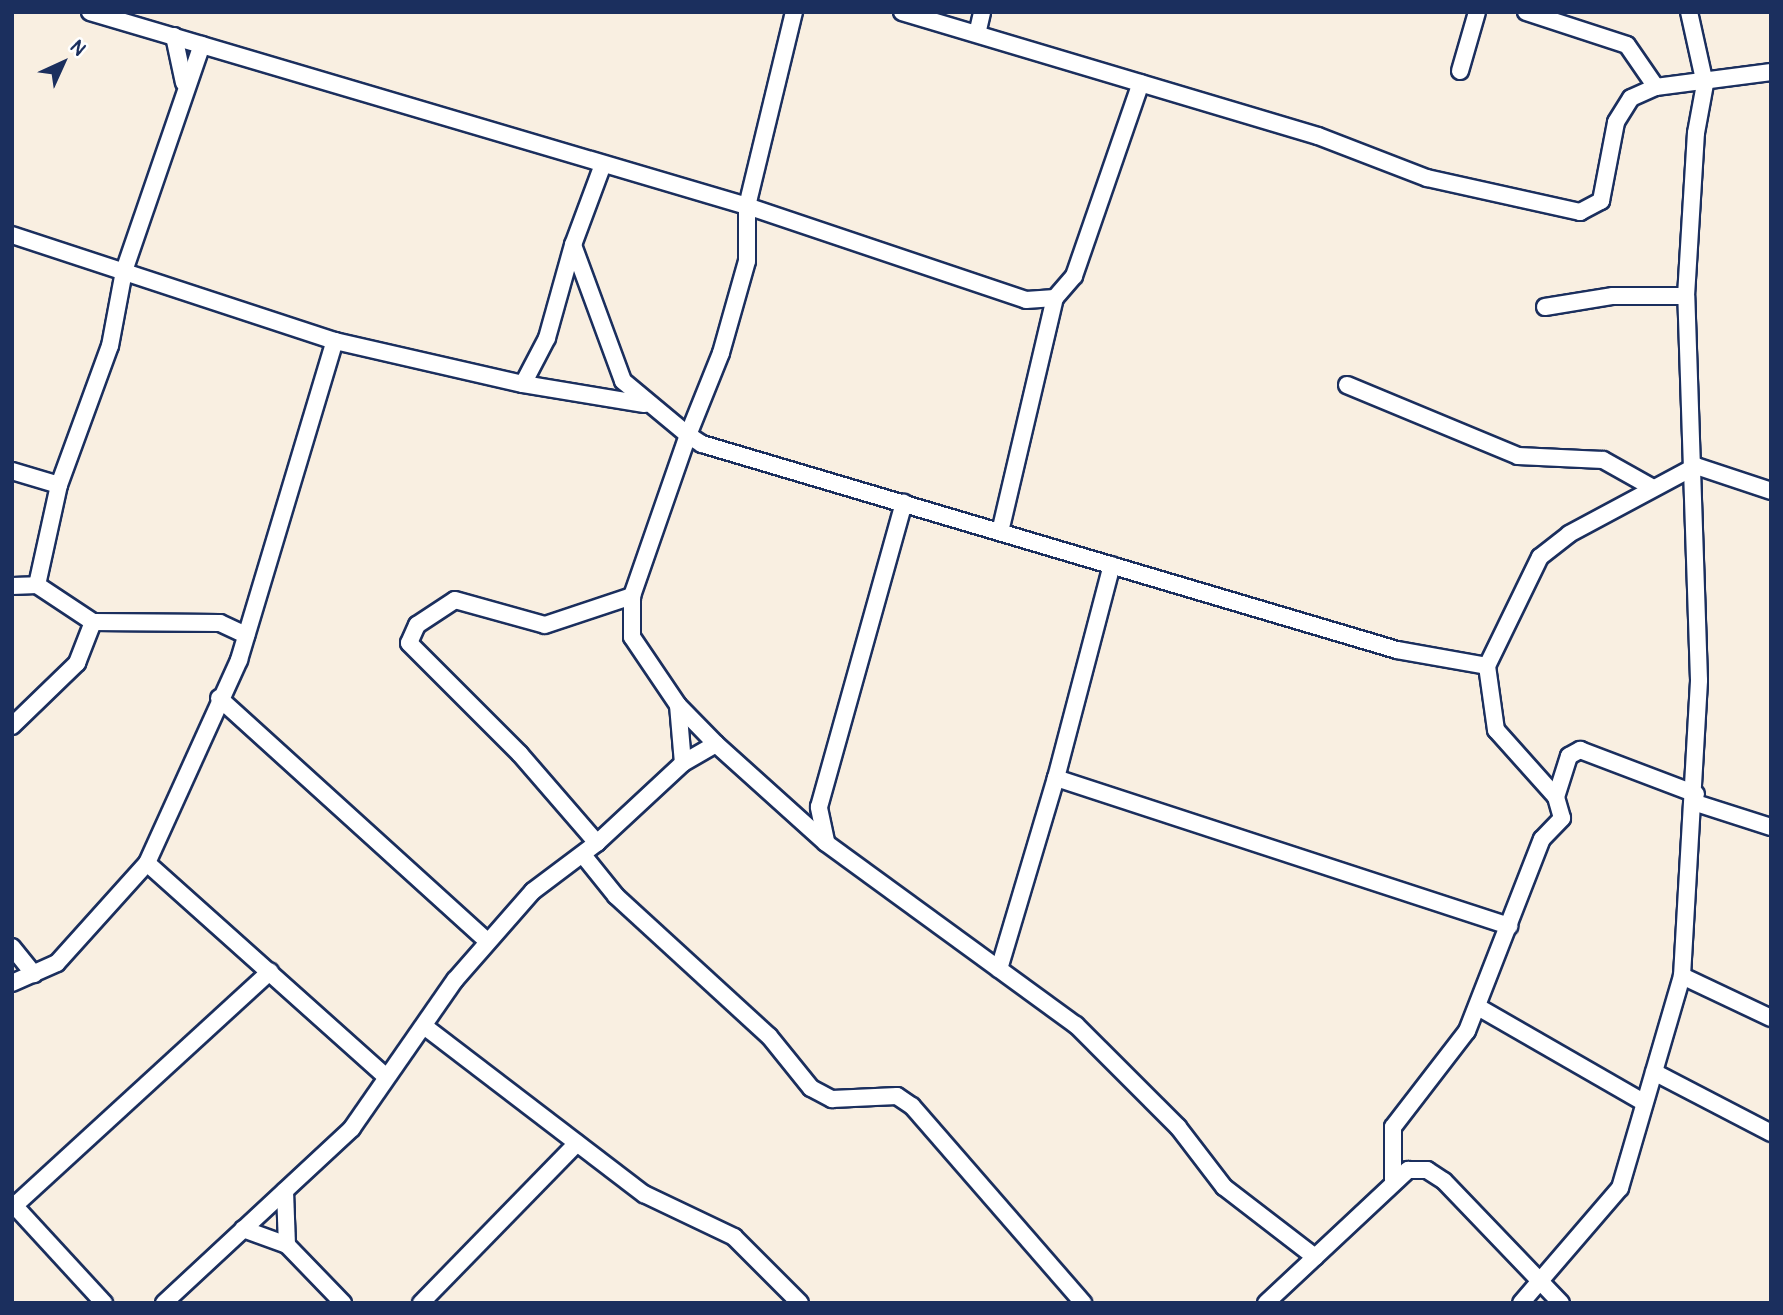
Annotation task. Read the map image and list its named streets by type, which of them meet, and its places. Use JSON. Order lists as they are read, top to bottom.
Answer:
{
  "north": "top right"
}
